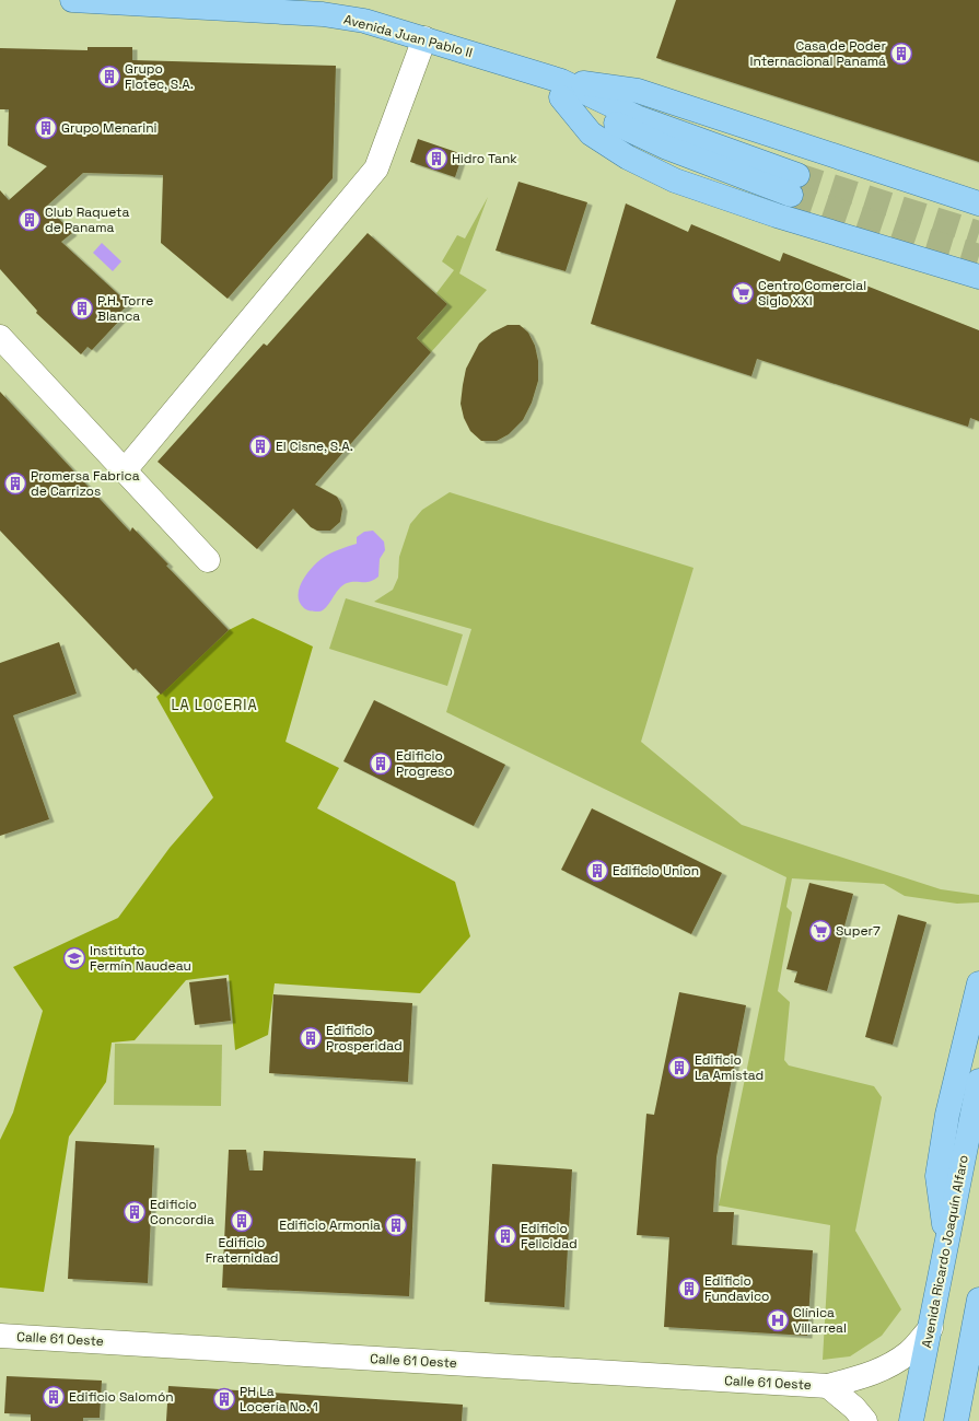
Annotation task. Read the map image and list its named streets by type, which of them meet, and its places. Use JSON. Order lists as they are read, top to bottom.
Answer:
{
  "streets": {
    "main road": ["Avenida Juan Pablo II", "Avenida Ricardo Joaquín Alfaro"],
    "street": ["Calle 61 Oeste"]
  },
  "crossings": [
    ["Avenida Ricardo Joaquín Alfaro", "Calle 61 Oeste"]
  ],
  "districts": ["LA LOCERIA"],
  "places": {
    "building": [
      "Casa de Poder Internacional Panamá",
      "Grupo Flotec, S.A.",
      "Grupo Menarini",
      "Hidro Tank",
      "Club Raqueta de Panama",
      "P.H. Torre Blanca",
      "El Cisne, S.A.",
      "Promersa Fabrica de Carrizos",
      "Edificio Progreso",
      "Edificio Union",
      "Edificio Prosperidad",
      "Edificio La Amistad",
      "Edificio Concordia",
      "Edificio Fraternidad",
      "Edificio Armonia",
      "Edificio Felicidad",
      "Edificio Fundavico",
      "Edificio Salomón",
      "PH La Locería No. 1"
    ],
    "supermarket": ["Centro Comercial Siglo XXI", "Super7"],
    "school or university": ["Instituto Fermín Naudeau"],
    "hospital": ["Clínica Villarreal"]
  }
}
